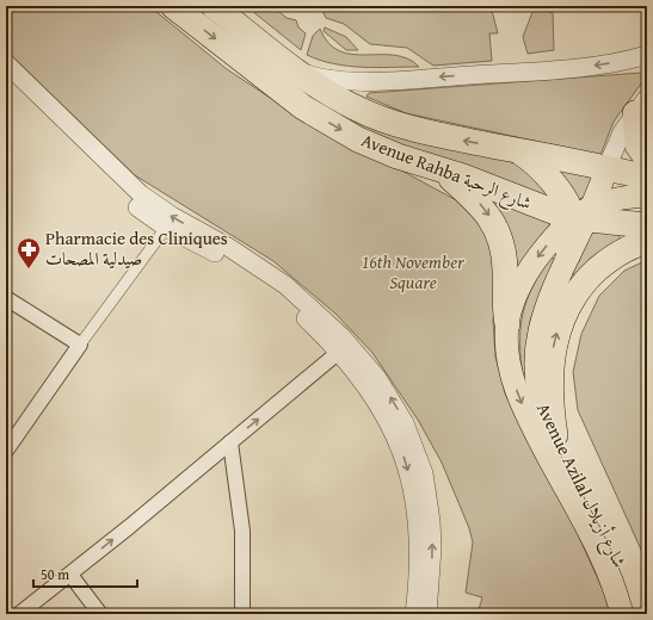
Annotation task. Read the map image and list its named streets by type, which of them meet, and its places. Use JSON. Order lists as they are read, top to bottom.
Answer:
{
  "streets": {
    "highway": ["Avenue Rahba شارع الرحبة"],
    "main road": ["Avenue Azilal شارع أزيلال"]
  },
  "crossings": [
    ["Avenue Rahba شارع الرحبة", "Avenue Azilal شارع أزيلال"]
  ],
  "parks": ["16th November Square"],
  "places": {
    "pharmacy": ["Pharmacie des Cliniques صيدلية المصحات"]
  },
  "scale_bar": "50 m"
}
